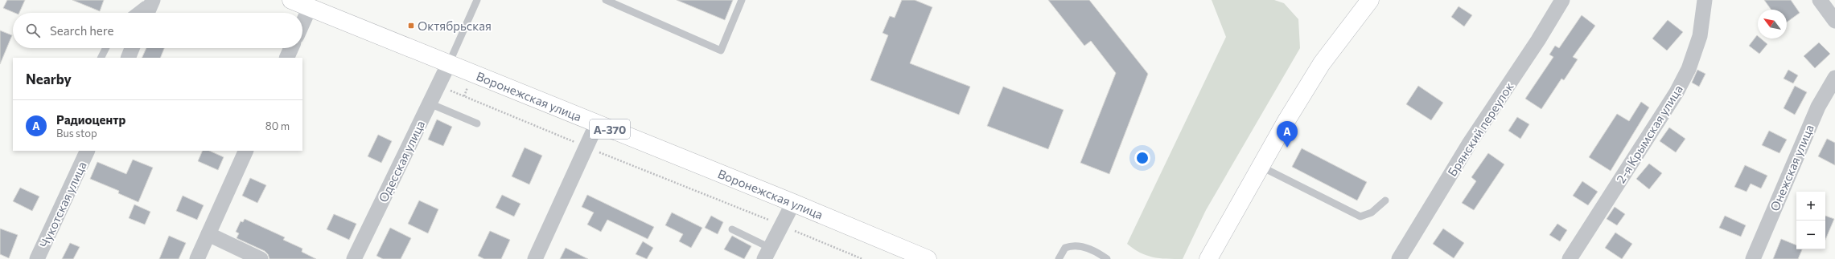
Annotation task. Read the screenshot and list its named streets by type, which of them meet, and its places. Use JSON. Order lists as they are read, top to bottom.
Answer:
{
  "streets": {
    "main road": ["Воронежская улица", "А-370"],
    "street": [
      "Брянский переулок",
      "2-я Крымская улица",
      "Одесская улица",
      "Онежская улица",
      "Чукотская улица"
    ]
  },
  "crossings": [
    ["Воронежская улица", "Одесская улица"]
  ],
  "places": {
    "transit": ["Октябрьская"]
  },
  "north": "top left",
  "page": {
    "search": "Search here",
    "heading": "Nearby",
    "list": [
      {
        "mark": "A",
        "name": "Радиоцентр",
        "note": "Bus stop",
        "value": "80 m"
      }
    ],
    "pins": "A",
    "map_buttons": ["+", "−"]
  }
}
